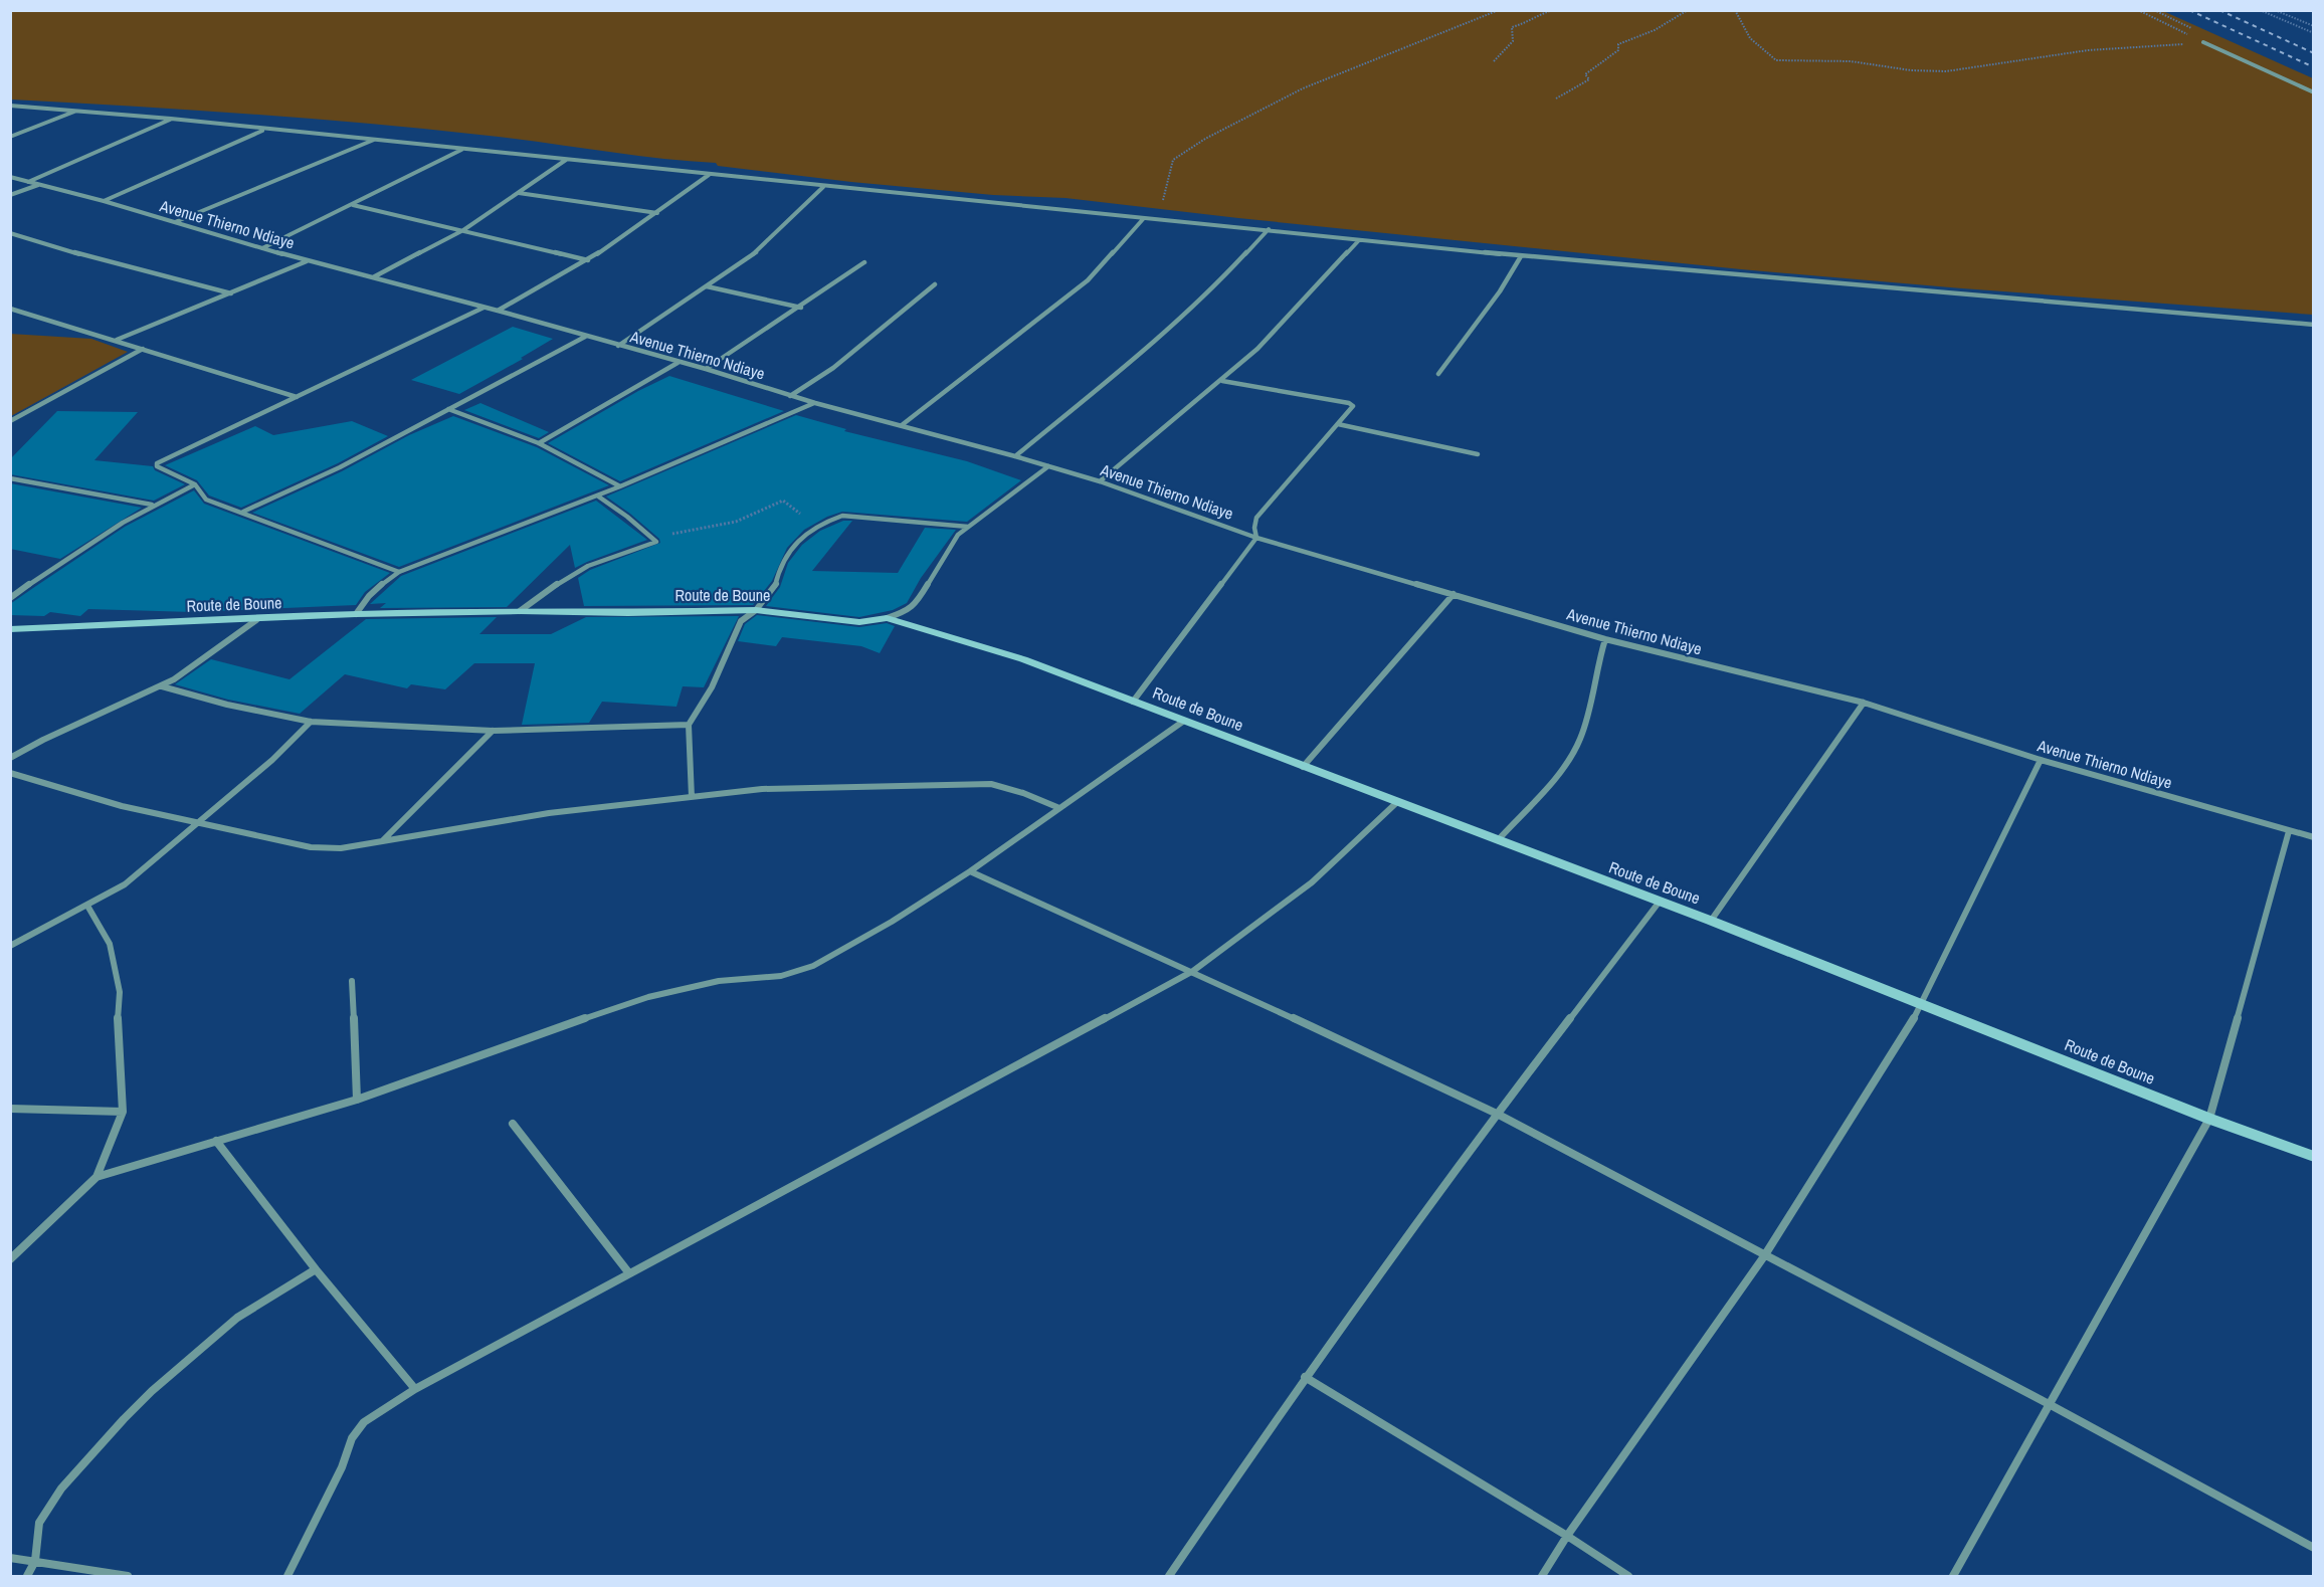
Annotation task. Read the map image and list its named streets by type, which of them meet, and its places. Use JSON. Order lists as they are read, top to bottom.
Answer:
{
  "streets": {
    "street": ["Avenue Thierno Ndiaye", "Route de Boune"]
  }
}
